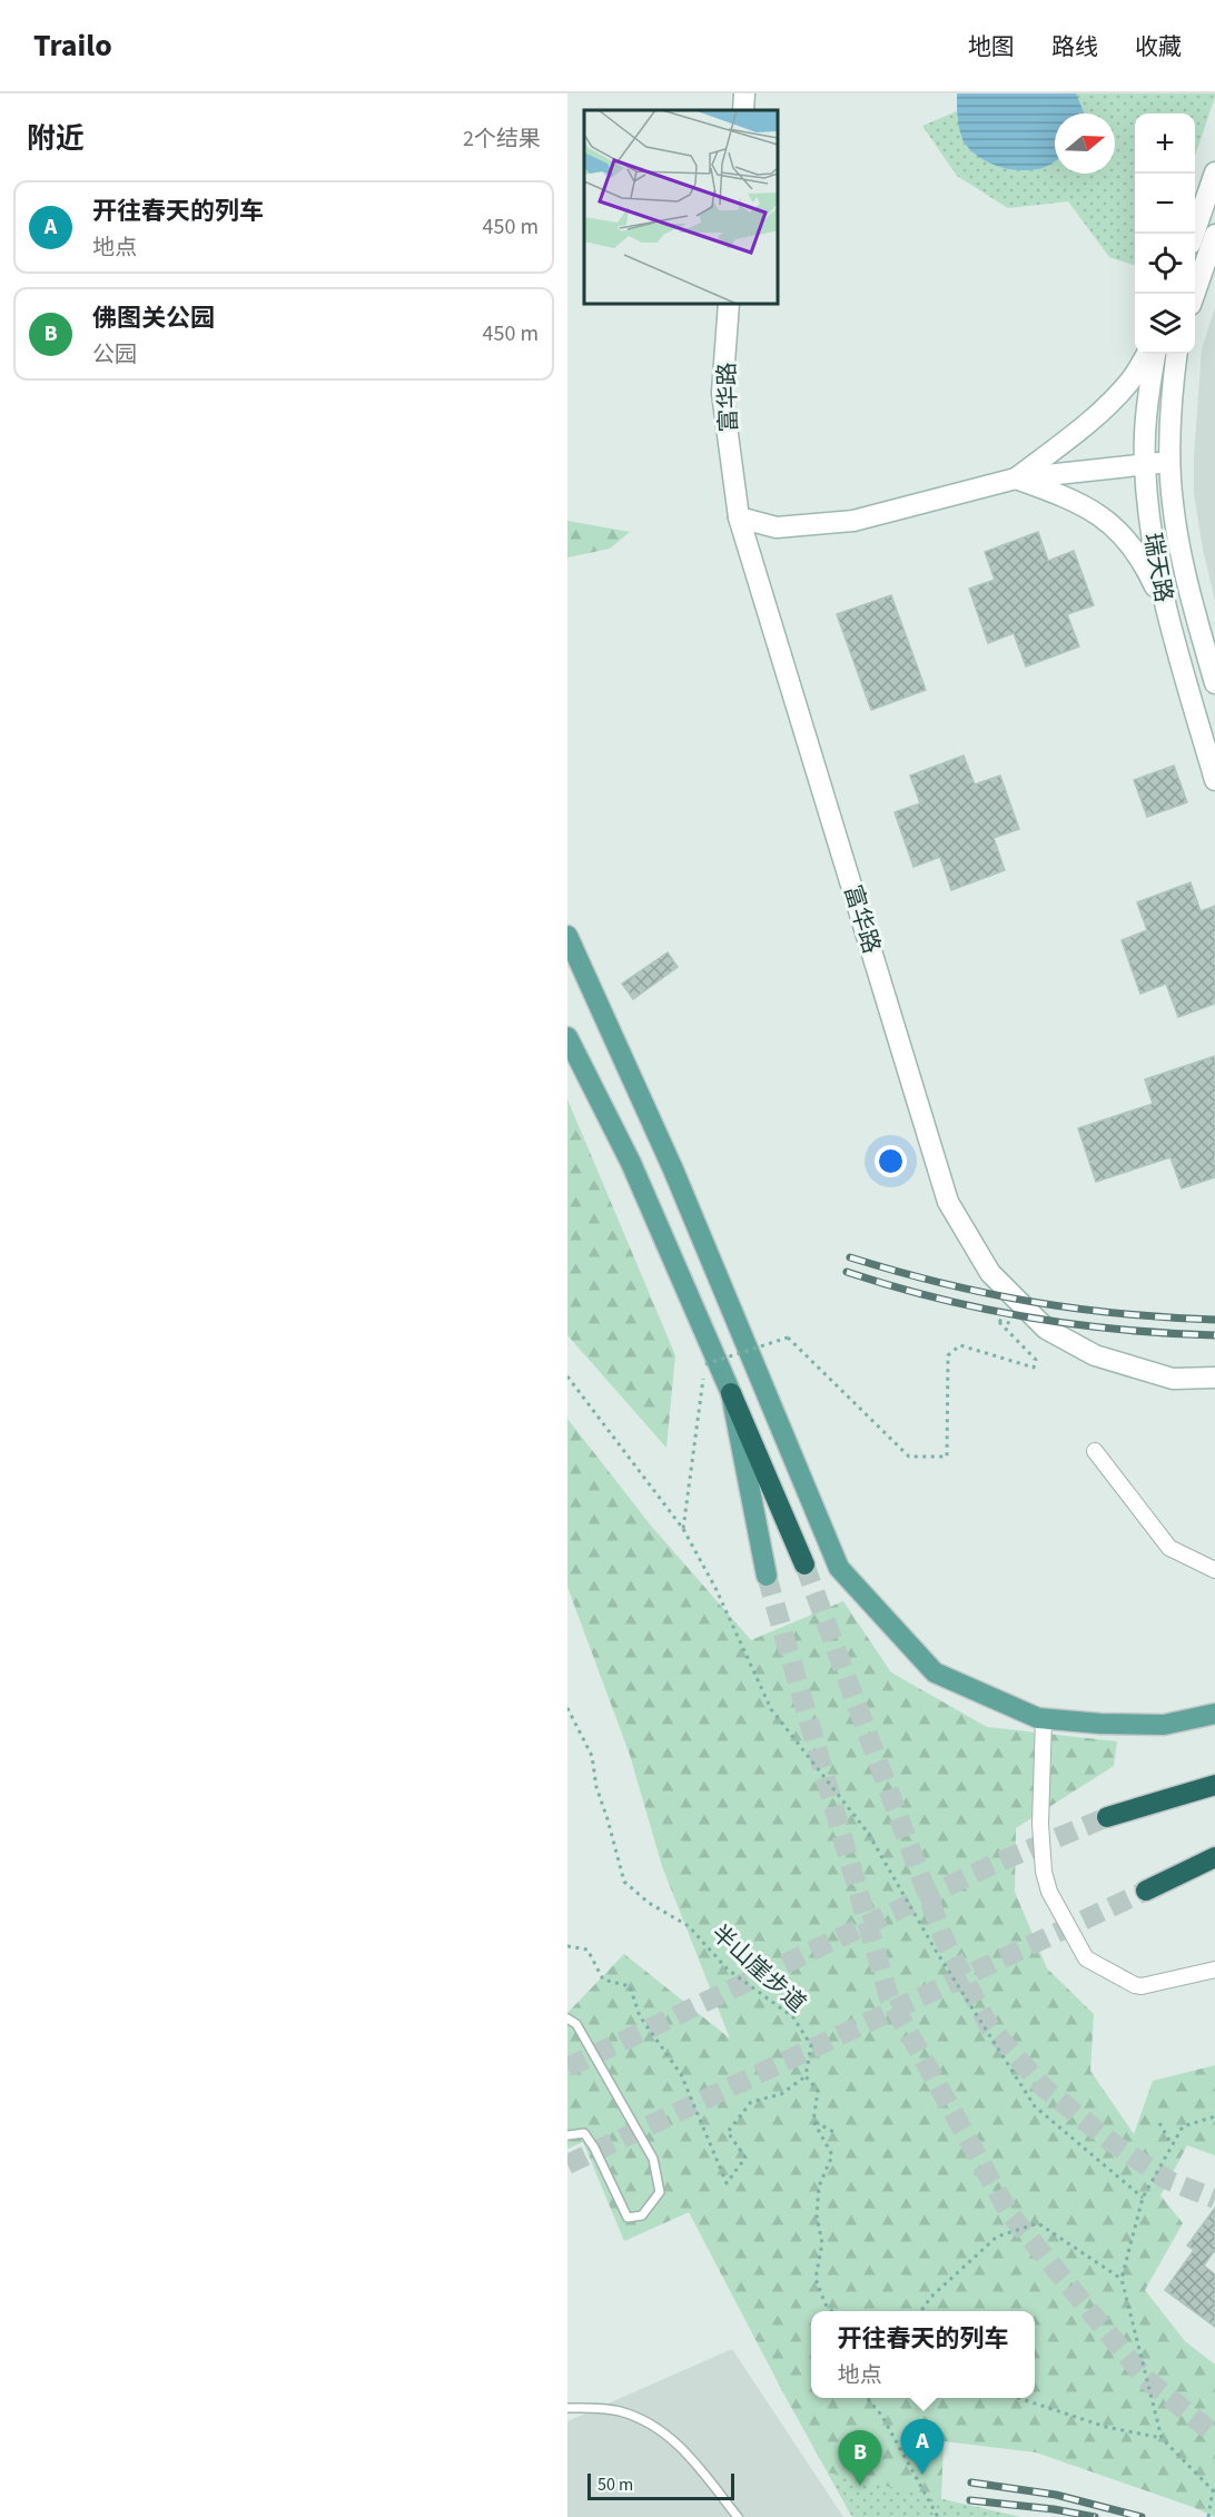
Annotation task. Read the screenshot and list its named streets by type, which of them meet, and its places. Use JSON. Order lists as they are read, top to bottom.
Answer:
{
  "streets": {
    "street": ["富华路", "瑞天路"],
    "path": ["半山崖步道"]
  },
  "scale_bar": "50 m",
  "north": "right",
  "page": {
    "header": "Trailo",
    "nav": ["地图", "路线", "收藏"],
    "heading": ["附近", "2个结果"],
    "map_buttons": ["+", "−"],
    "list": [
      {
        "mark": "A",
        "name": "开往春天的列车",
        "note": "地点",
        "value": "450 m"
      },
      {
        "mark": "B",
        "name": "佛图关公园",
        "note": "公园",
        "value": "450 m"
      }
    ],
    "popup": ["开往春天的列车", "地点"],
    "pins": ["A", "B"],
    "scale": "50 m"
  }
}
